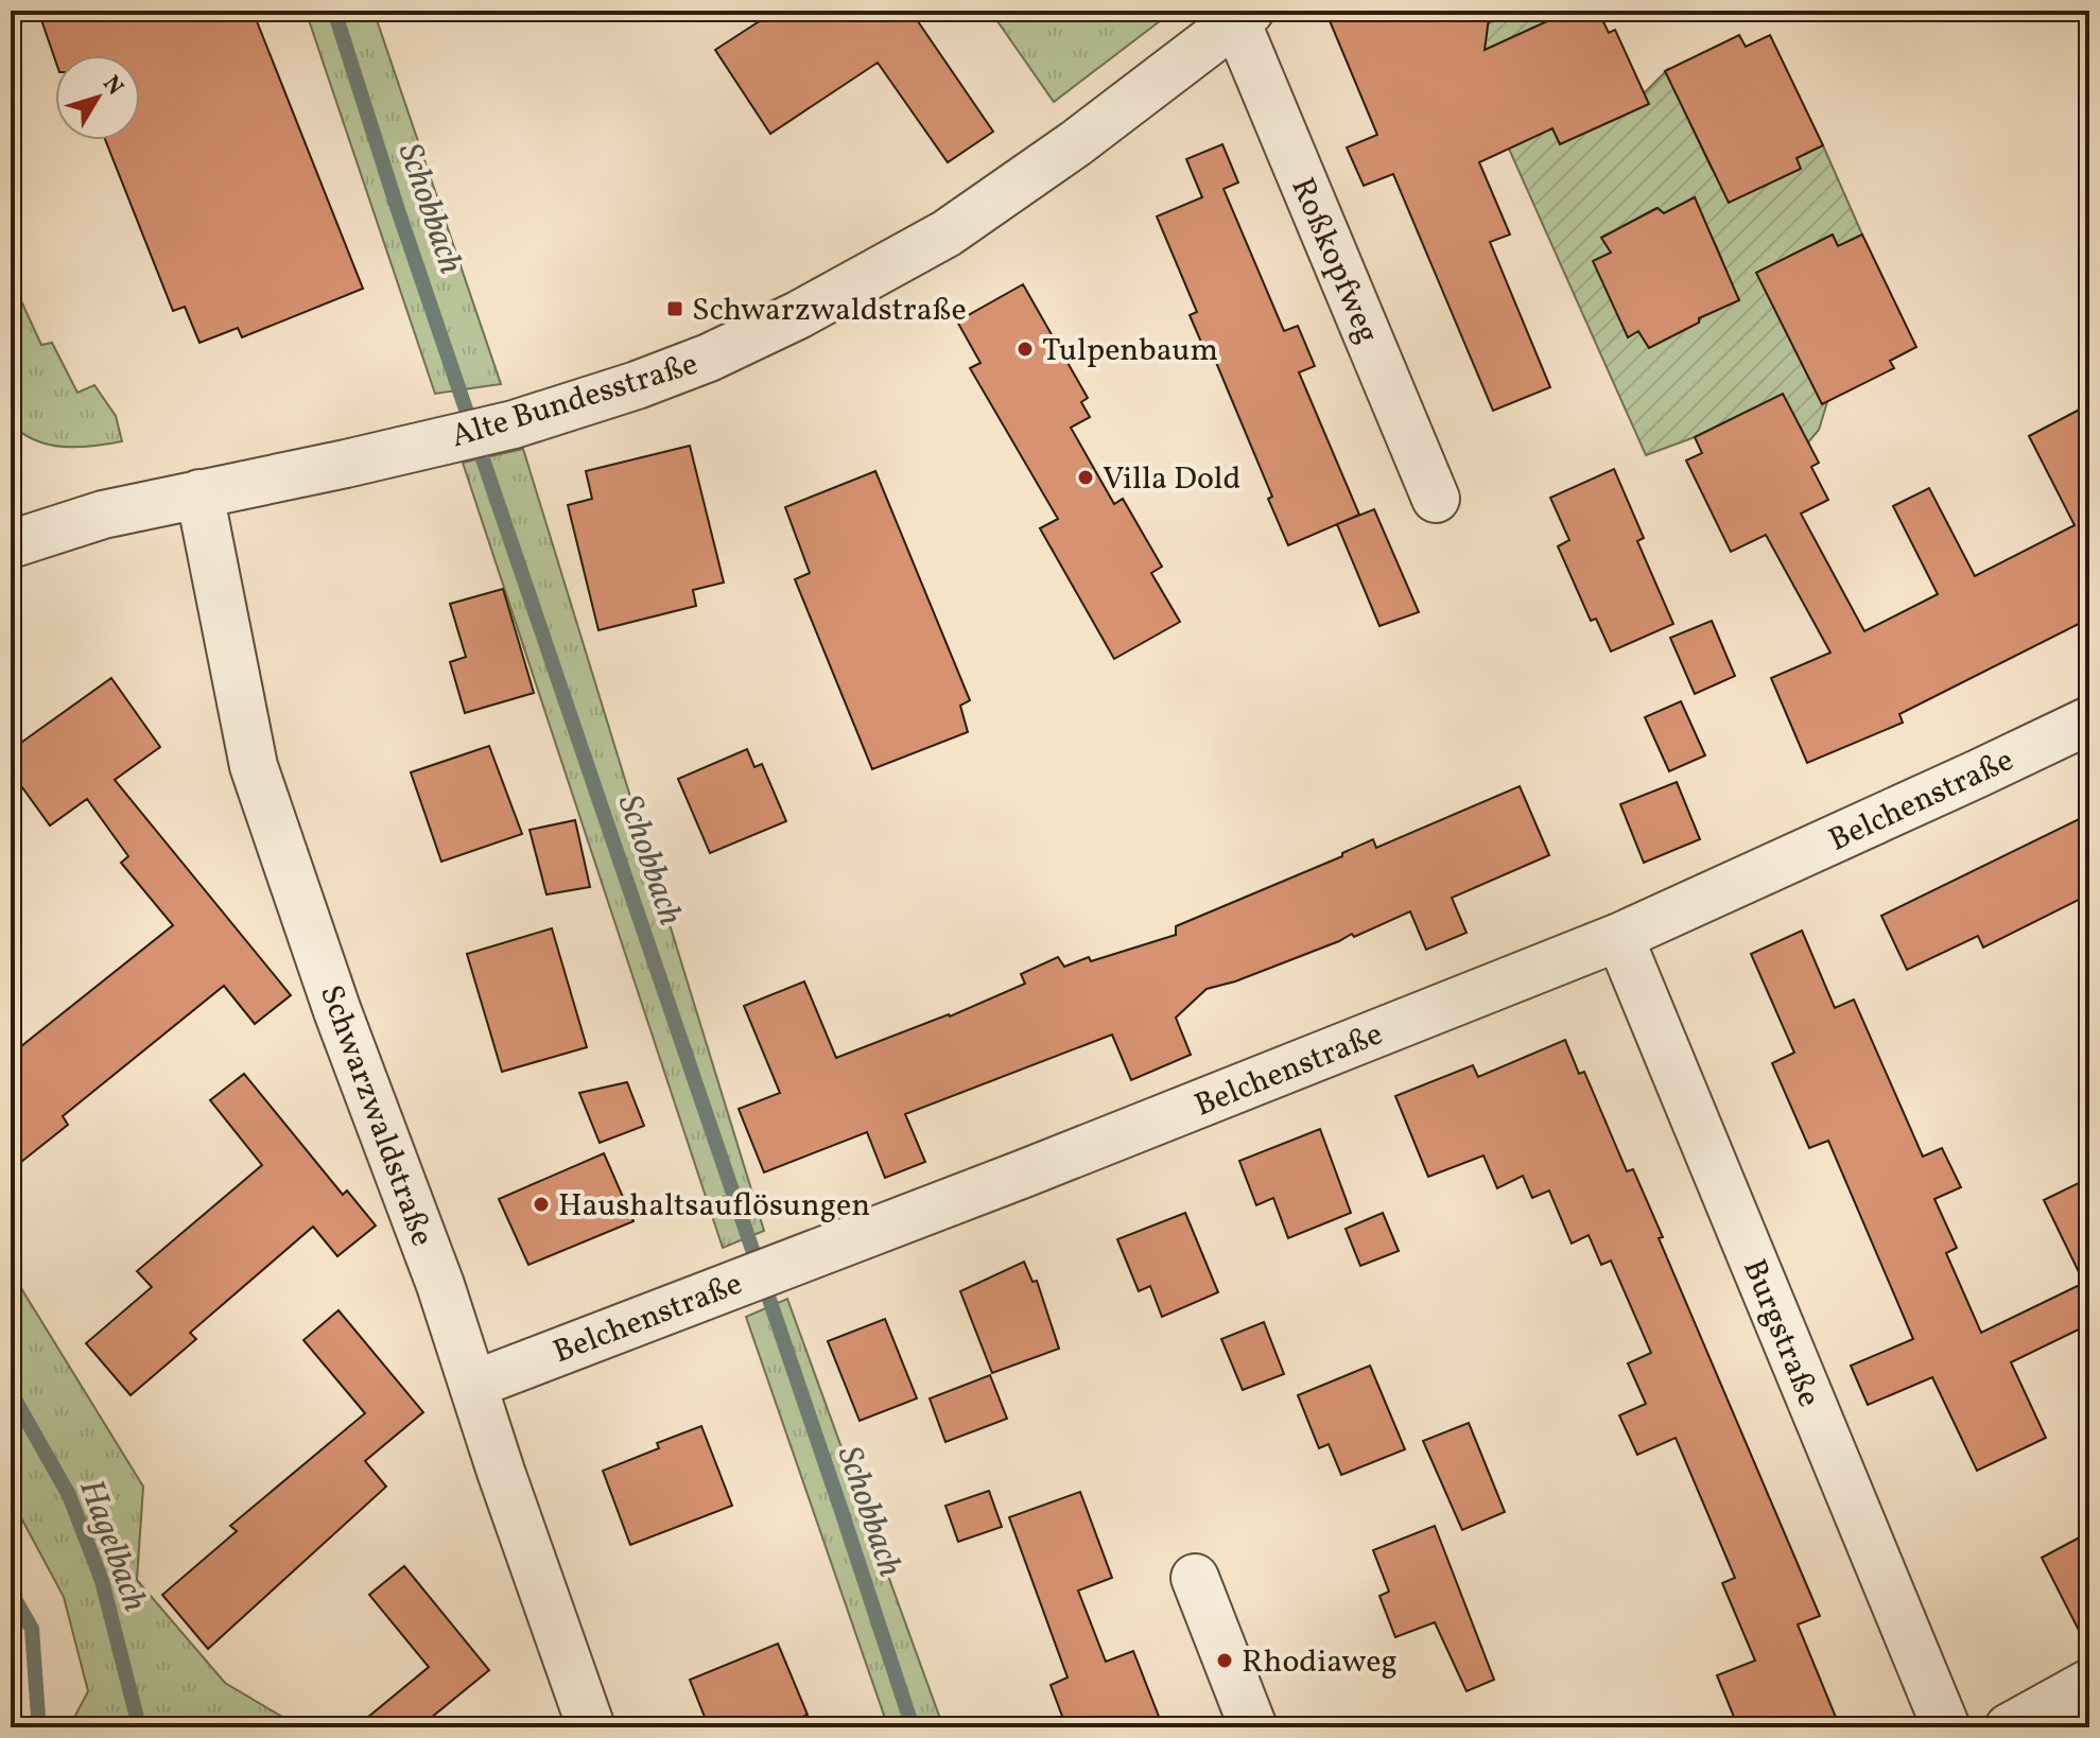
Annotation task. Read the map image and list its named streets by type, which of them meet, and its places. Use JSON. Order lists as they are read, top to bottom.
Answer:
{
  "streets": {
    "street": [
      "Roßkopfweg",
      "Alte Bundesstraße",
      "Belchenstraße",
      "Schwarzwaldstraße",
      "Burgstraße"
    ]
  },
  "crossings": [
    ["Roßkopfweg", "Alte Bundesstraße"],
    ["Alte Bundesstraße", "Schwarzwaldstraße"],
    ["Belchenstraße", "Schwarzwaldstraße"],
    ["Belchenstraße", "Burgstraße"]
  ],
  "water": ["Schobbach", "Hagelbach"],
  "places": {
    "transit": ["Schwarzwaldstraße"],
    "other": [
      "Tulpenbaum",
      "Villa Dold",
      "Haushaltsauflösungen",
      "Rhodiaweg"
    ]
  },
  "north": "top right"
}
